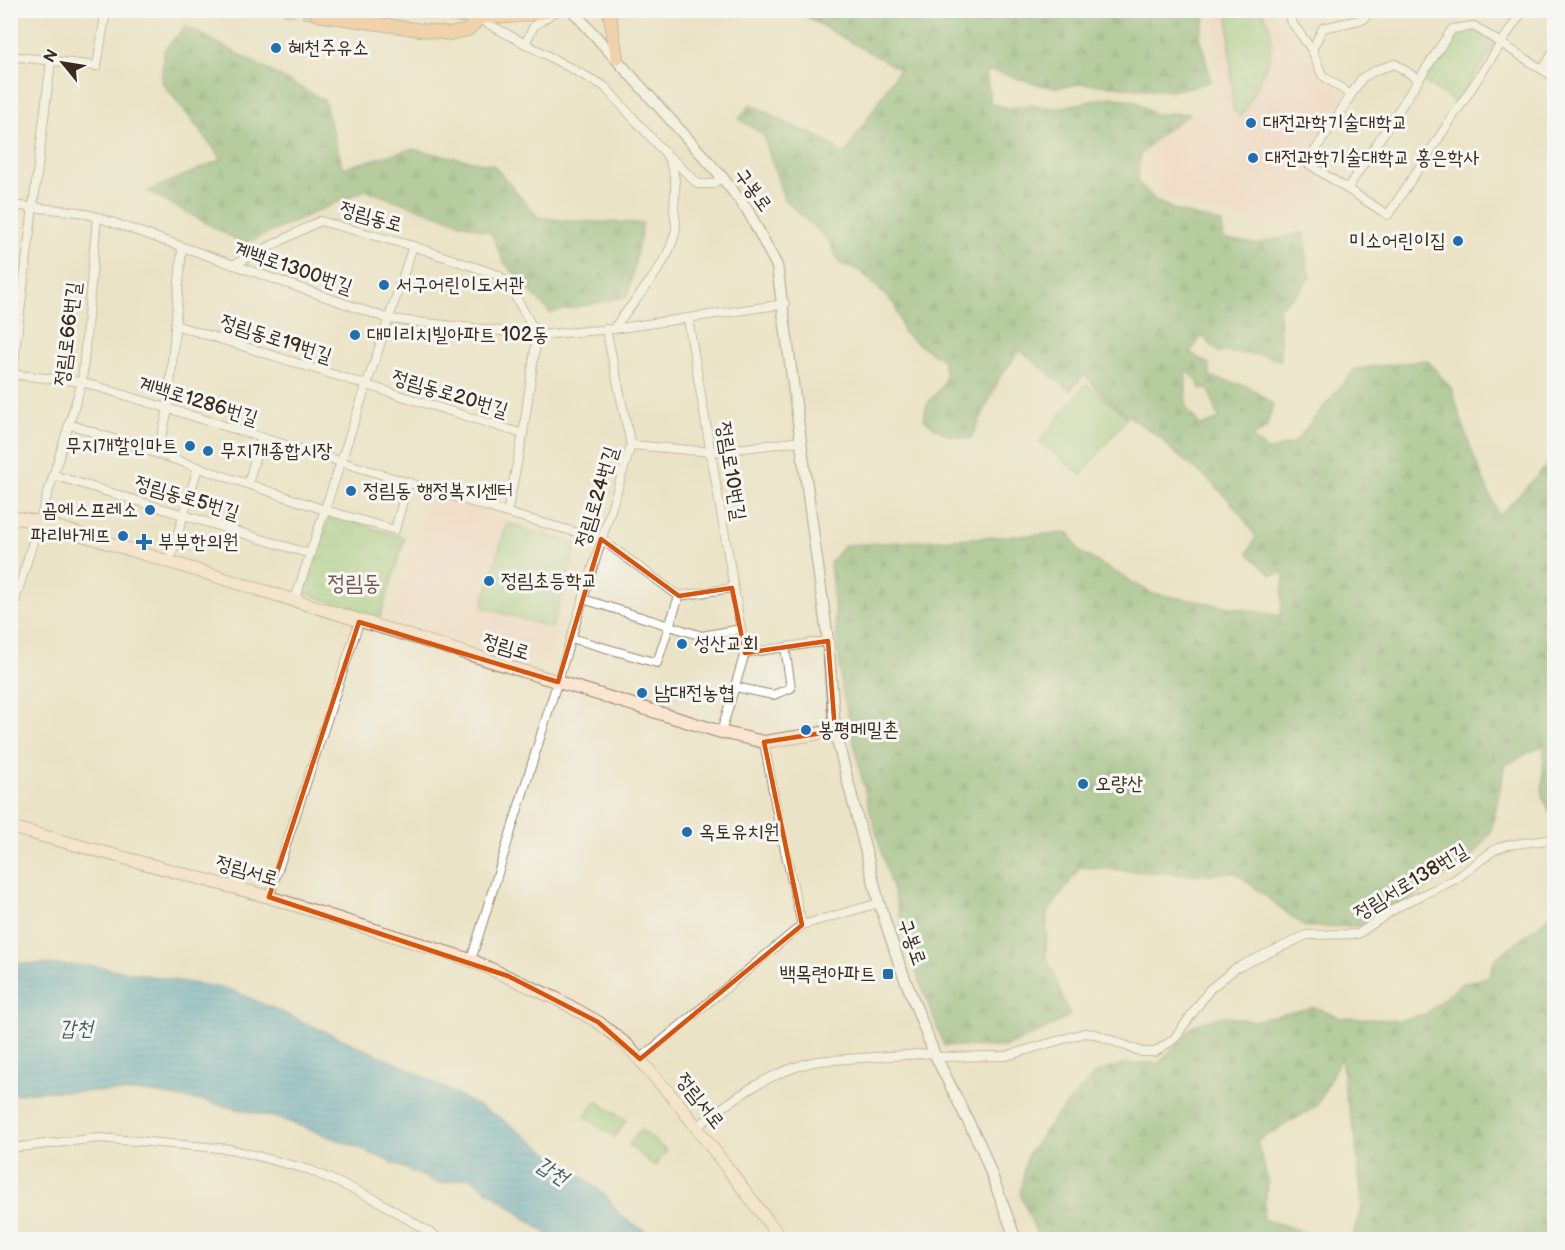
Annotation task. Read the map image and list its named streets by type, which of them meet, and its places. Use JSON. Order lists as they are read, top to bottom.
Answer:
{
  "streets": {
    "main road": ["정림로", "정림서로"],
    "street": [
      "구봉로",
      "정림동로",
      "계백로1300번길",
      "정림로66번길",
      "정림동로19번길",
      "정림동로20번길",
      "계백로1286번길",
      "정림로10번길",
      "정림로24번길",
      "정림동로5번길",
      "정림서로138번길"
    ]
  },
  "crossings": [
    ["구봉로", "계백로1300번길"],
    ["구봉로", "정림로"],
    ["구봉로", "정림서로138번길"],
    ["정림동로", "계백로1300번길"],
    ["정림동로", "정림동로19번길"],
    ["정림동로", "정림동로20번길"],
    ["정림동로", "계백로1286번길"],
    ["정림동로", "정림동로5번길"],
    ["정림동로", "정림로"],
    ["계백로1300번길", "정림로66번길"],
    ["계백로1300번길", "정림로10번길"],
    ["계백로1300번길", "정림로24번길"],
    ["정림로66번길", "계백로1286번길"],
    ["정림로66번길", "정림동로5번길"],
    ["정림로66번길", "정림로"],
    ["정림동로19번길", "정림동로20번길"],
    ["계백로1286번길", "정림로24번길"],
    ["정림로10번길", "정림로"],
    ["정림로24번길", "정림로"],
    ["정림서로", "정림서로138번길"]
  ],
  "districts": ["정림동"],
  "water": ["갑천"],
  "places": {
    "other": [
      "혜천주유소",
      "대전과학기술대학교",
      "대전과학기술대학교 홍은학사",
      "미소어린이집",
      "서구어린이도서관",
      "대미리치빌아파트 102동",
      "무지개할인마트",
      "무지개종합시장",
      "정림동 행정복지센터",
      "곰에스프레소",
      "파리바게뜨",
      "정림초등학교",
      "성산교회",
      "남대전농협",
      "봉평메밀촌",
      "오량산",
      "옥토유치원"
    ],
    "health": ["부부한의원"],
    "transit": ["백목련아파트"]
  },
  "north": "top left"
}
